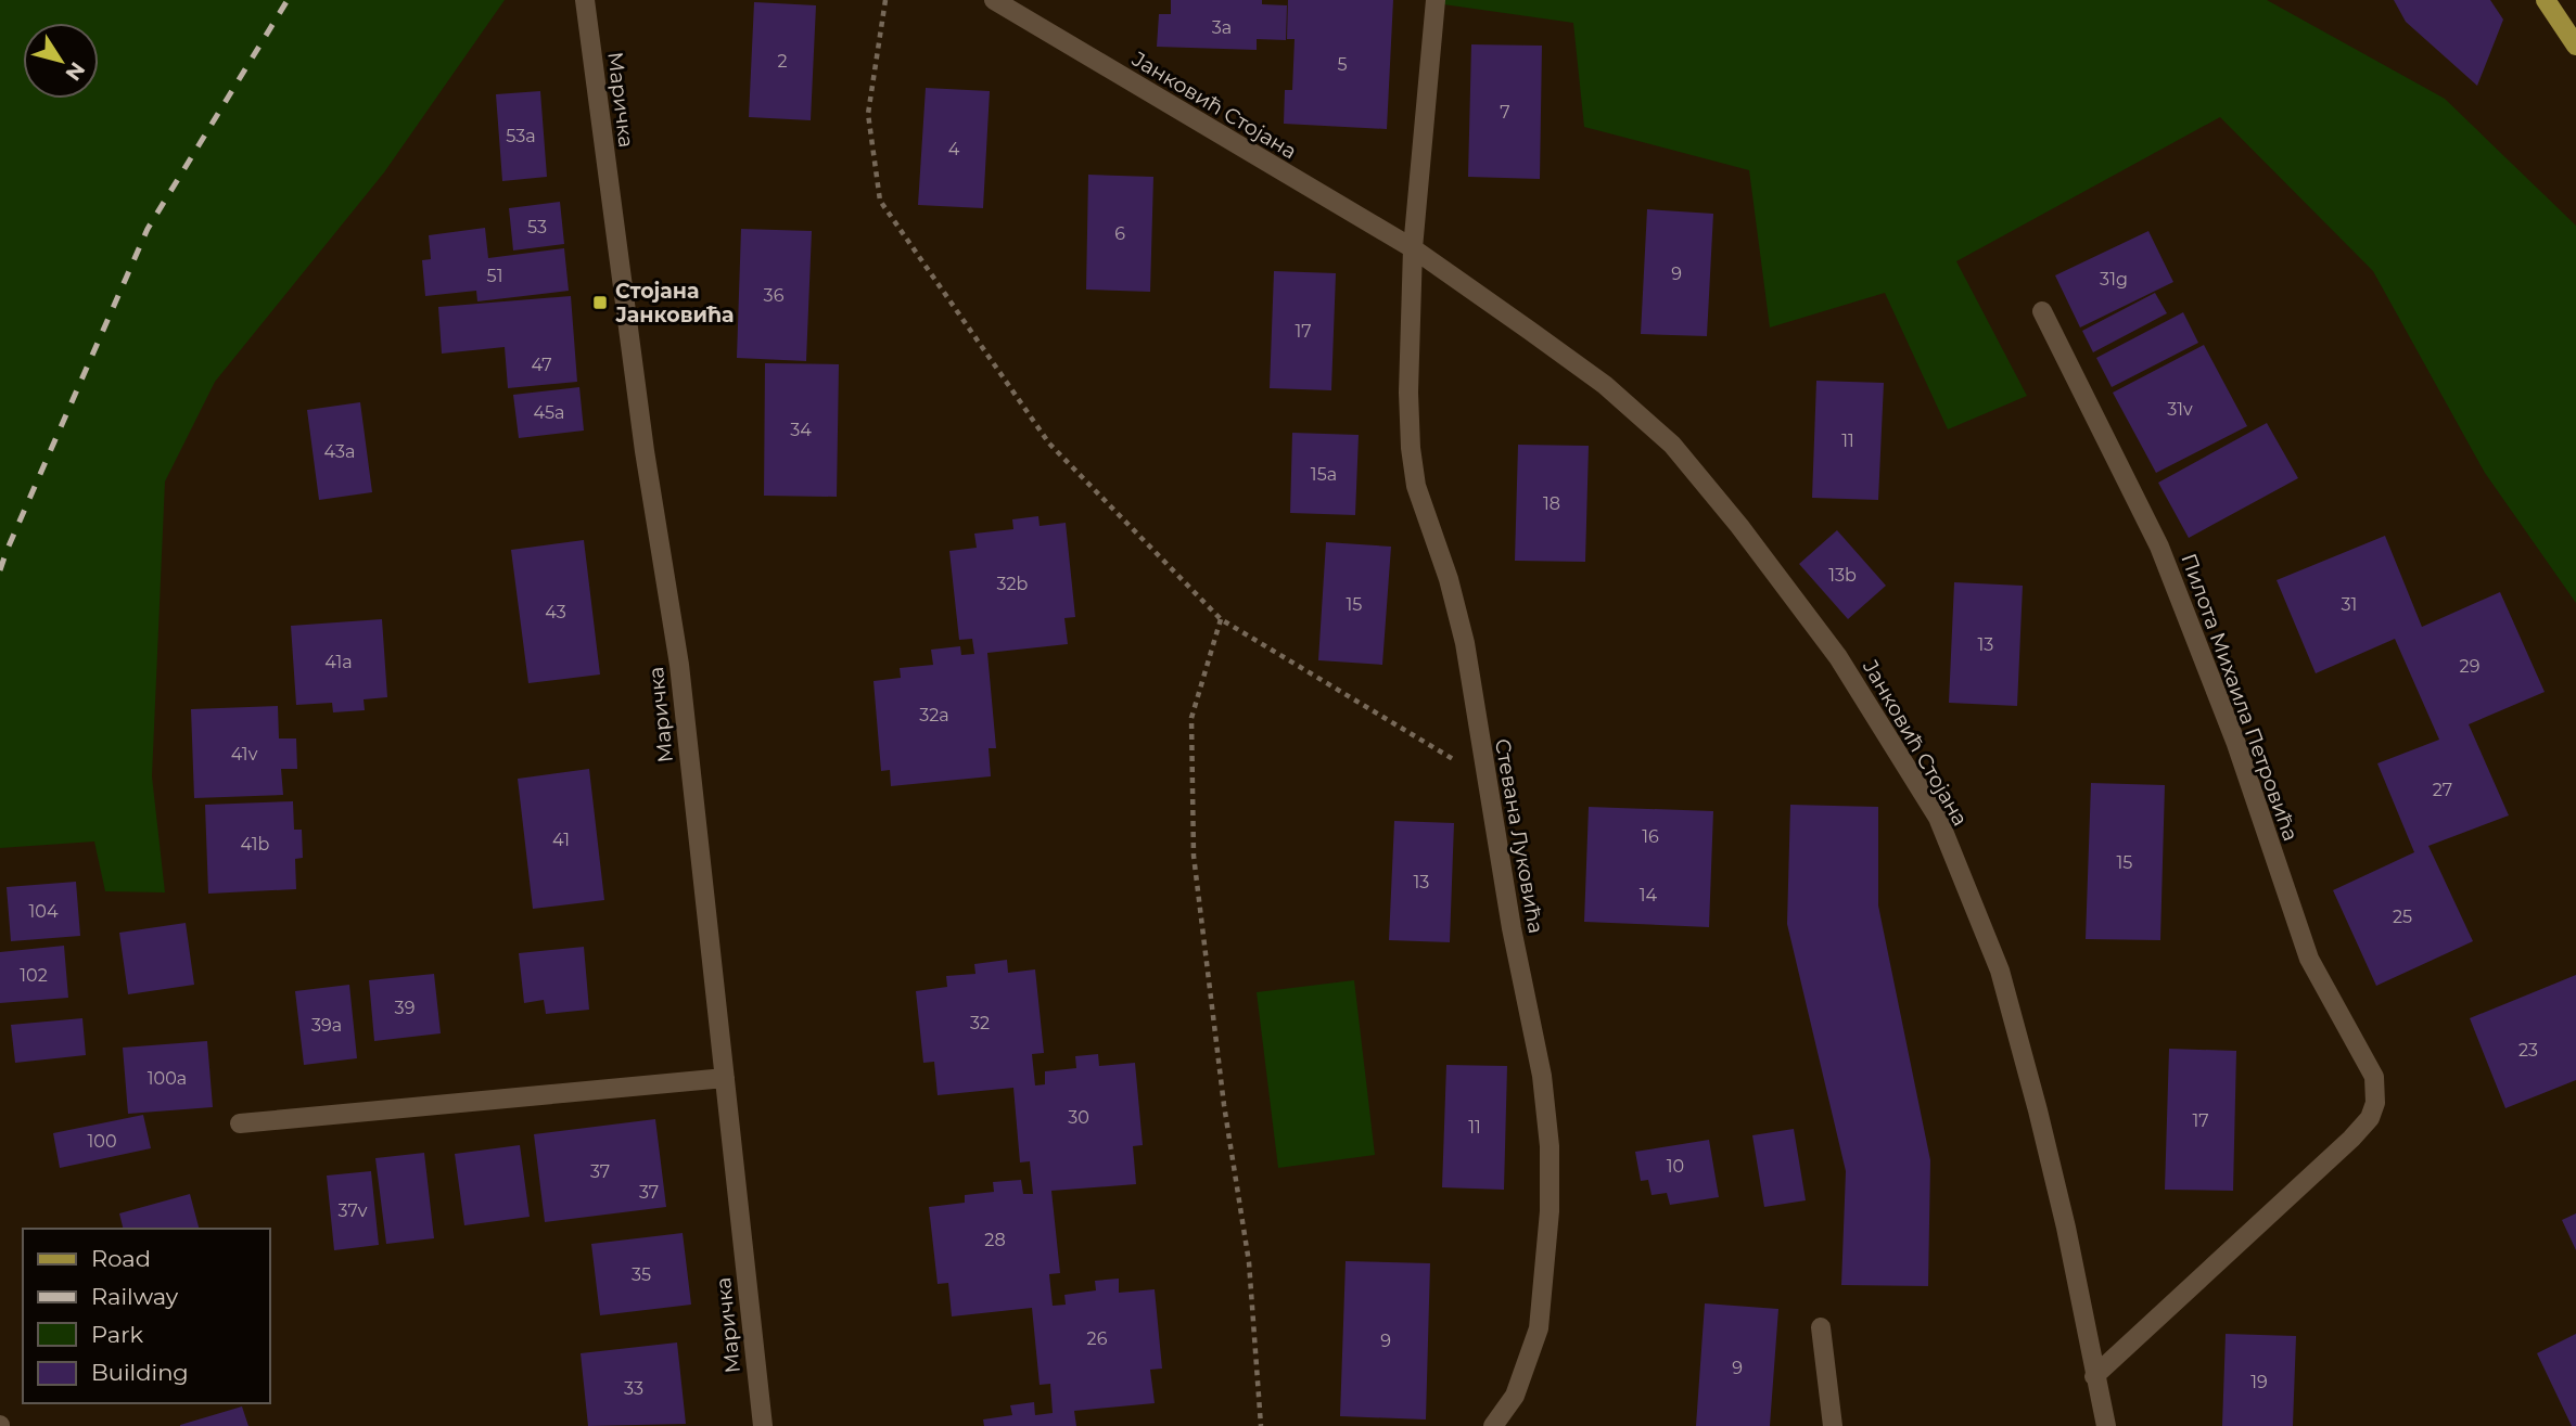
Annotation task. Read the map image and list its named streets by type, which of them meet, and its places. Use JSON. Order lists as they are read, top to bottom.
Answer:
{
  "streets": {
    "street": [
      "Маричка",
      "Јанковић Стојана",
      "Пилота Михаила Петровића",
      "Стевана Луковића"
    ]
  },
  "crossings": [
    ["Јанковић Стојана", "Пилота Михаила Петровића"],
    ["Јанковић Стојана", "Стевана Луковића"]
  ],
  "places": {
    "transit": ["Стојана Јанковића"]
  },
  "house_numbers": [
    "3a",
    "2",
    "5",
    "7",
    "53a",
    "4",
    "53",
    "6",
    "9",
    "51",
    "31g",
    "36",
    "17",
    "47",
    "31v",
    "45a",
    "34",
    "11",
    "43a",
    "15a",
    "18",
    "13b",
    "32b",
    "15",
    "31",
    "43",
    "13",
    "41a",
    "29",
    "32a",
    "41v",
    "27",
    "16",
    "41",
    "41b",
    "15",
    "13",
    "14",
    "104",
    "25",
    "102",
    "39",
    "32",
    "39a",
    "23",
    "100a",
    "30",
    "17",
    "11",
    "100",
    "10",
    "37",
    "37",
    "37v",
    "28",
    "35",
    "26",
    "9",
    "9",
    "19",
    "33"
  ],
  "legend": [
    "Road",
    "Railway",
    "Park",
    "Building"
  ],
  "north": "bottom right"
}
